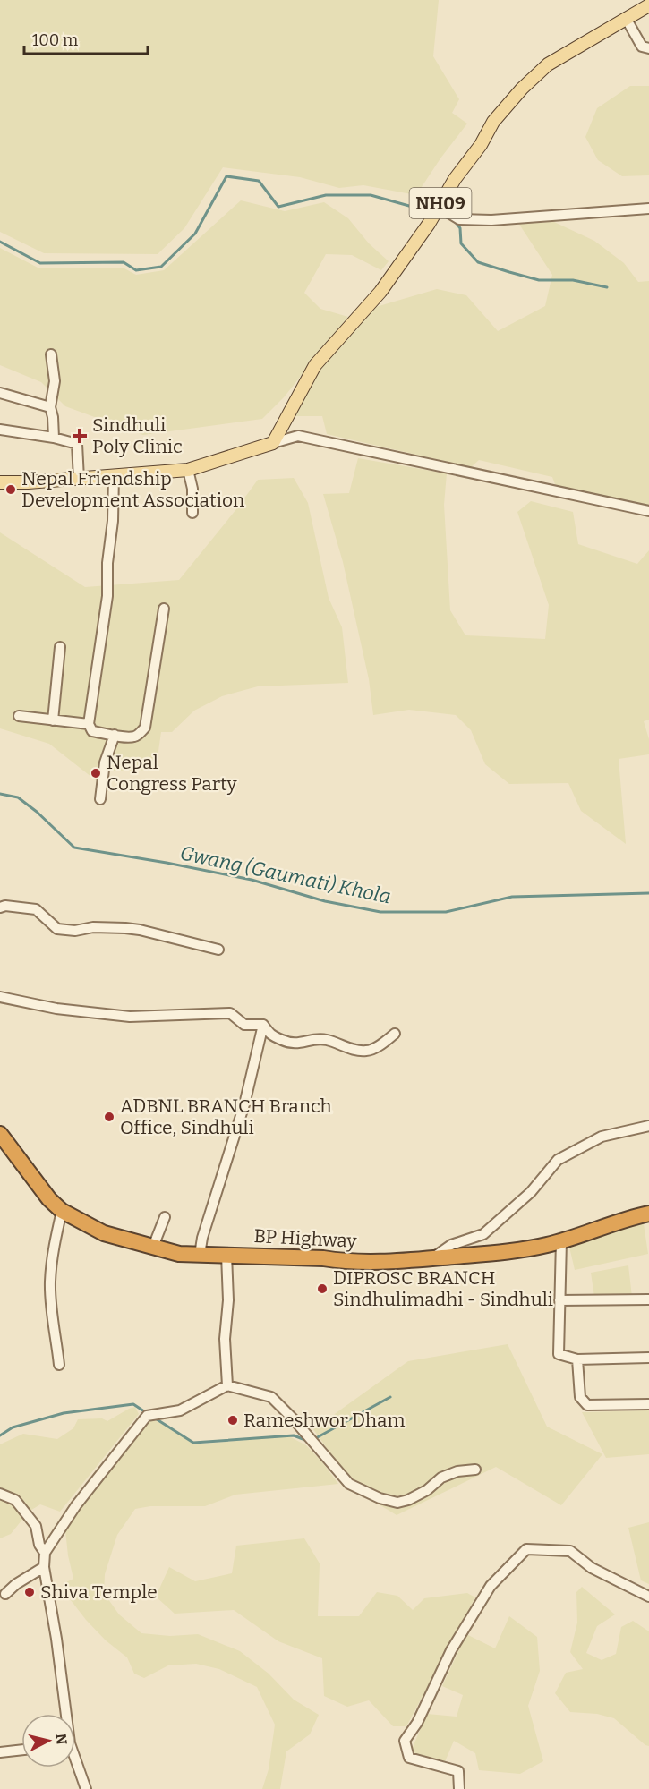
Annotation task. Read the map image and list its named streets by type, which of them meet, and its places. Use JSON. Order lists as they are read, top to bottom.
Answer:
{
  "streets": {
    "highway": ["BP Highway"],
    "main road": ["NH09"]
  },
  "water": ["Gwang (Gaumati) Khola"],
  "places": {
    "health": ["Sindhuli Poly Clinic"],
    "other": [
      "Nepal Friendship Development Association",
      "Nepal Congress Party",
      "ADBNL BRANCH Branch Office, Sindhuli",
      "DIPROSC BRANCH Sindhulimadhi - Sindhuli",
      "Rameshwor Dham",
      "Shiva Temple"
    ]
  },
  "scale_bar": "100 m",
  "north": "right"
}
